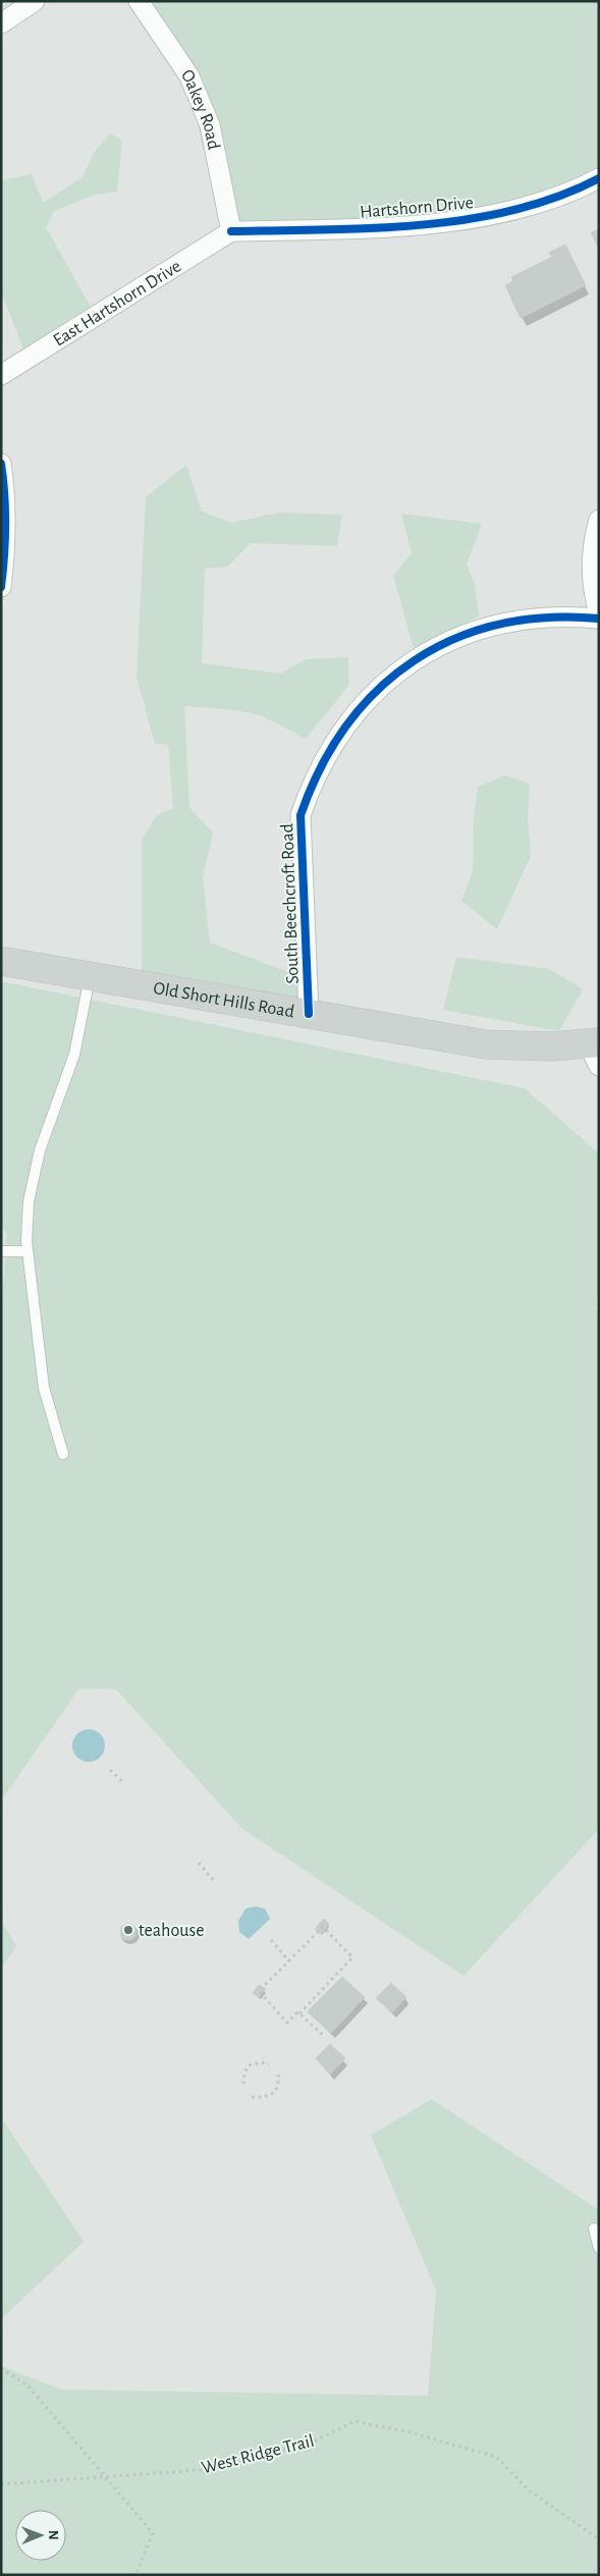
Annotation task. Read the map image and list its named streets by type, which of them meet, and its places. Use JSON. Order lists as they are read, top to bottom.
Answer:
{
  "streets": {
    "main road": ["Old Short Hills Road"],
    "street": [
      "Oakey Road",
      "Hartshorn Drive",
      "East Hartshorn Drive",
      "South Beechcroft Road"
    ],
    "path": ["West Ridge Trail"]
  },
  "crossings": [
    ["Oakey Road", "Hartshorn Drive"],
    ["Oakey Road", "East Hartshorn Drive"],
    ["Hartshorn Drive", "East Hartshorn Drive"],
    ["South Beechcroft Road", "Old Short Hills Road"]
  ],
  "places": ["teahouse"],
  "north": "right"
}
